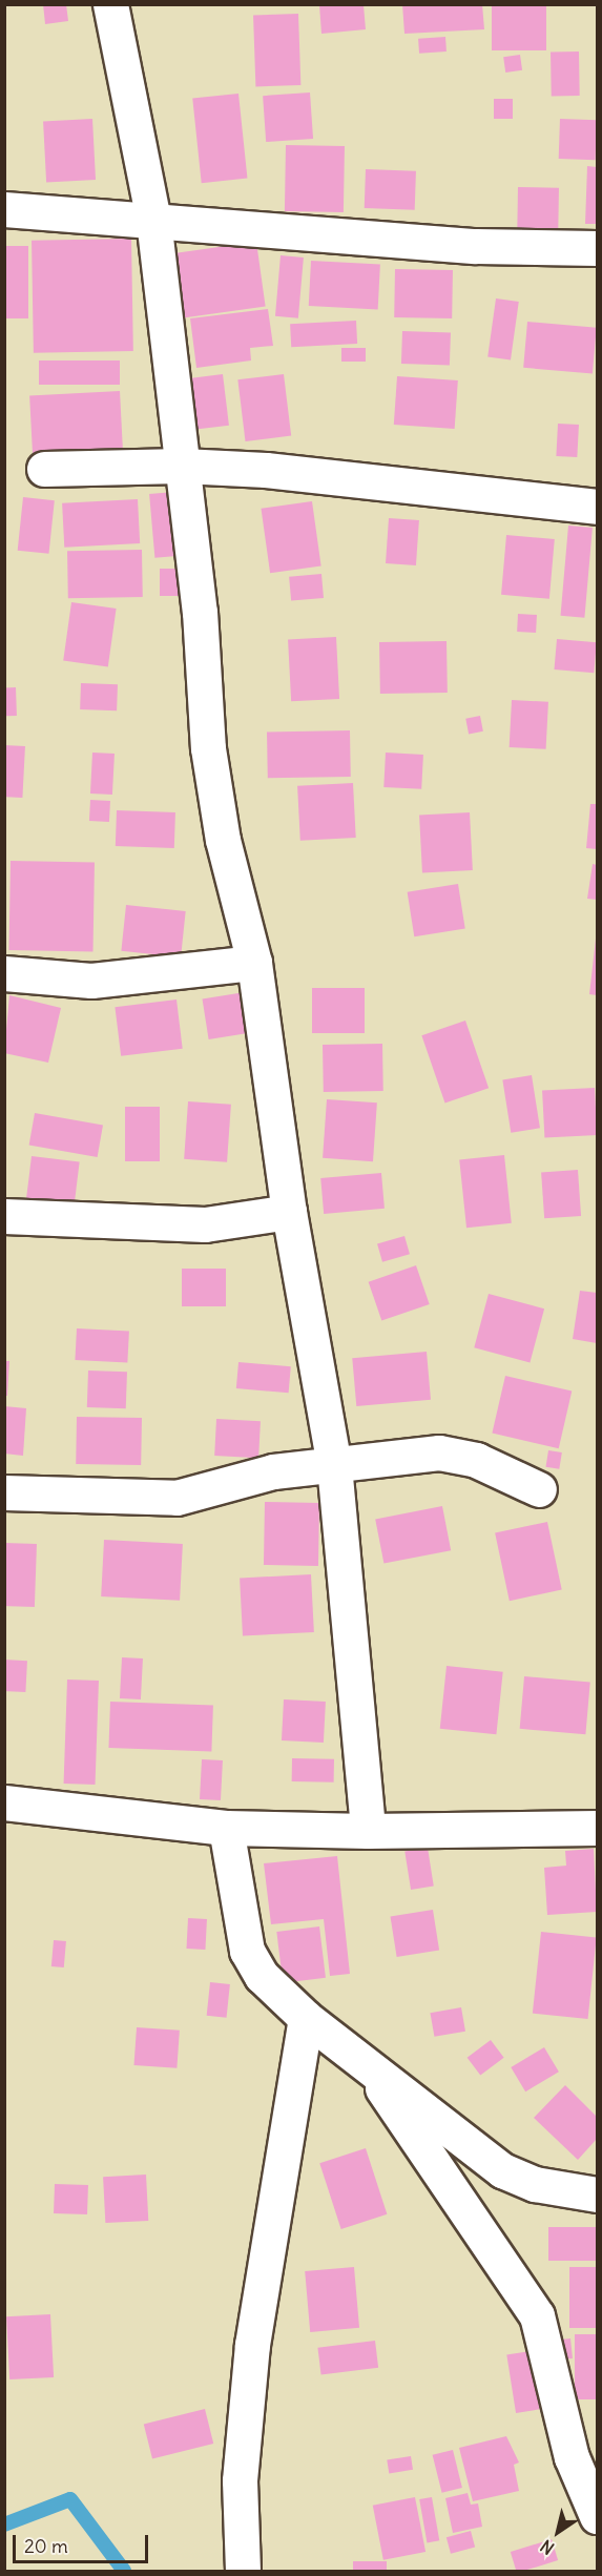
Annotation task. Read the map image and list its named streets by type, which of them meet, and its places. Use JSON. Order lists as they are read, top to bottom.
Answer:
{
  "scale_bar": "20 m",
  "north": "bottom left"
}
